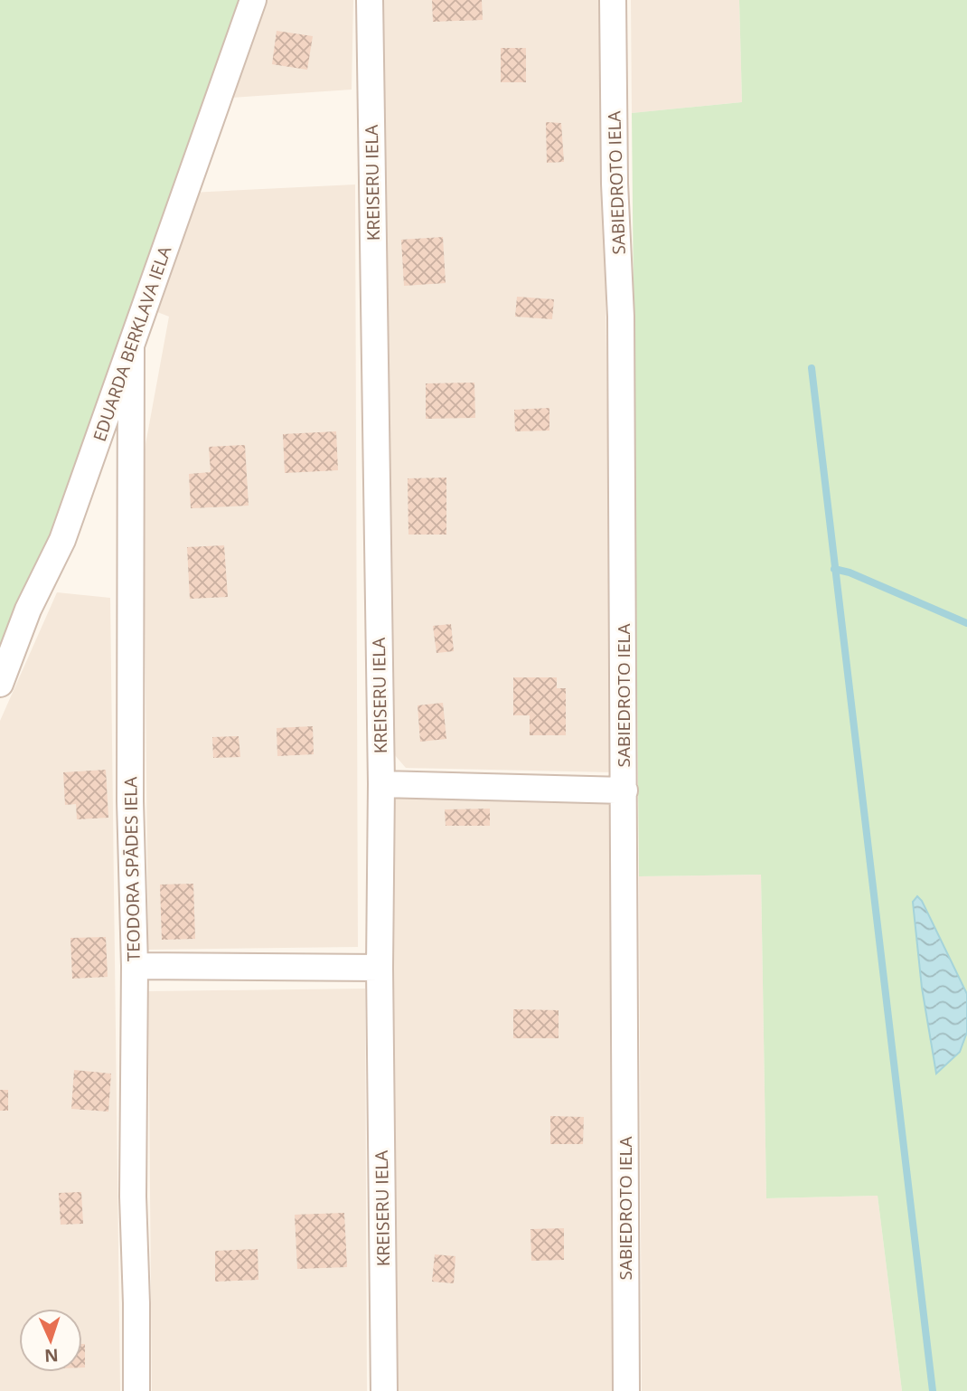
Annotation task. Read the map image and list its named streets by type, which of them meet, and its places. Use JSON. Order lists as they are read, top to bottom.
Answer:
{
  "streets": {
    "street": [
      "KREISERU IELA",
      "SABIEDROTO IELA",
      "EDUARDA BERKLAVA IELA",
      "TEODORA SPĀDES IELA"
    ]
  },
  "crossings": [
    ["EDUARDA BERKLAVA IELA", "TEODORA SPĀDES IELA"]
  ],
  "north": "bottom"
}
